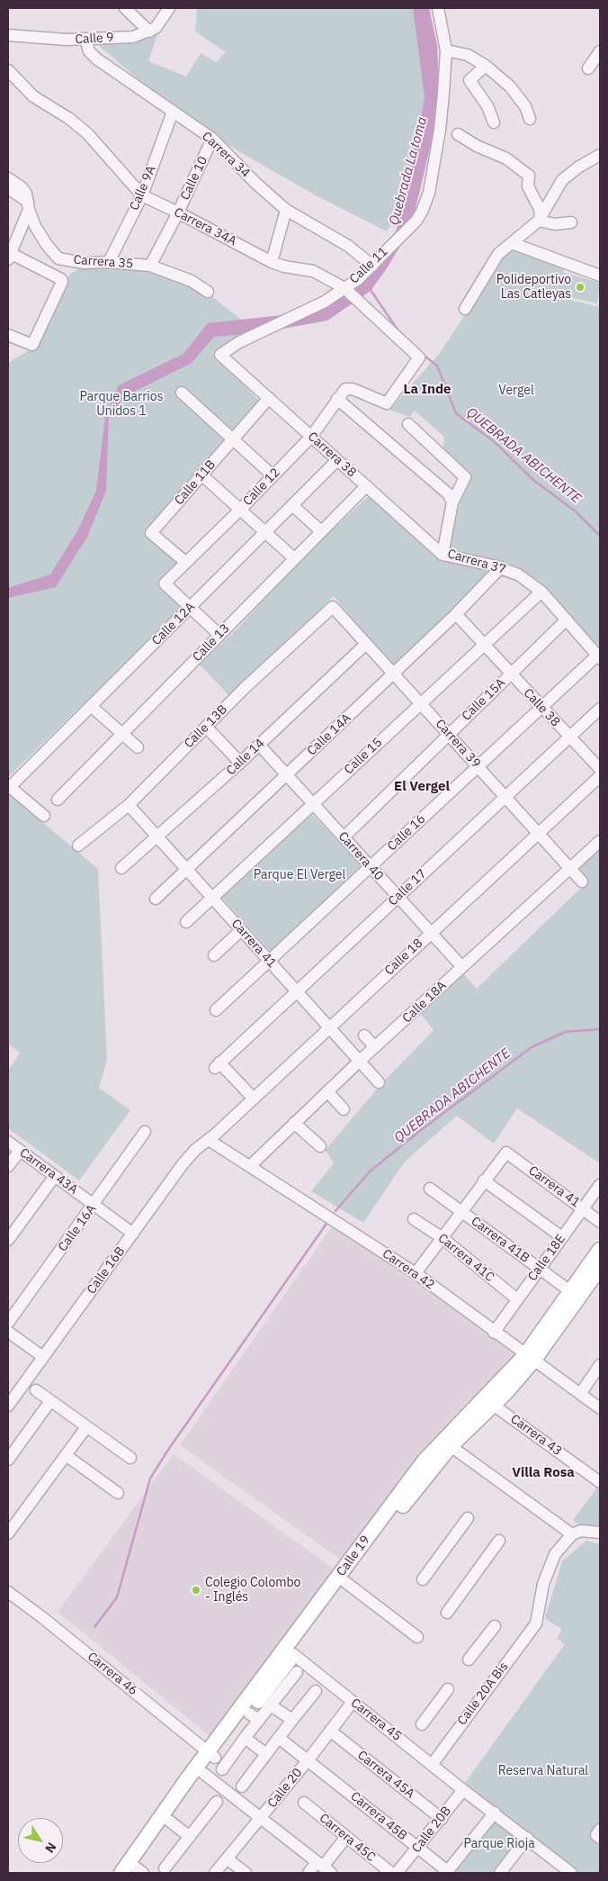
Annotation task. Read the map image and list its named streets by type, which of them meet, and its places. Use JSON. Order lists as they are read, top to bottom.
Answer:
{
  "streets": {
    "main road": ["Calle 19"],
    "street": [
      "Calle 9",
      "Carrera 34",
      "Calle 10",
      "Calle 9A",
      "Carrera 34A",
      "Carrera 35",
      "Calle 11",
      "Carrera 38",
      "Calle 11B",
      "Calle 12",
      "Carrera 37",
      "Calle 12A",
      "Calle 13",
      "Calle 15A",
      "Calle 38",
      "Calle 13B",
      "Calle 14A",
      "Carrera 39",
      "Calle 15",
      "Calle 14",
      "Calle 16",
      "Carrera 40",
      "Calle 17",
      "Carrera 41",
      "Calle 18",
      "Calle 18A",
      "Carrera 43A",
      "Calle 16A",
      "Carrera 41B",
      "Carrera 41C",
      "Calle 18E",
      "Carrera 42",
      "Calle 16B",
      "Carrera 43",
      "Carrera 46",
      "Calle 20A Bis",
      "Carrera 45",
      "Carrera 45A",
      "Calle 20",
      "Carrera 45B",
      "Calle 20B",
      "Carrera 45C"
    ]
  },
  "crossings": [
    ["Calle 9", "Carrera 34"],
    ["Carrera 34", "Calle 10"],
    ["Carrera 34", "Calle 9A"],
    ["Carrera 34", "Calle 11"],
    ["Calle 10", "Carrera 34A"],
    ["Calle 10", "Carrera 35"],
    ["Calle 9A", "Carrera 34A"],
    ["Calle 9A", "Carrera 35"],
    ["Carrera 34A", "Calle 11"],
    ["Carrera 34A", "Calle 12"],
    ["Calle 11", "Carrera 38"],
    ["Carrera 38", "Calle 11B"],
    ["Carrera 38", "Calle 12"],
    ["Carrera 38", "Carrera 37"],
    ["Carrera 38", "Calle 12A"],
    ["Carrera 38", "Calle 13"],
    ["Calle 11B", "Calle 12"],
    ["Calle 12", "Calle 12A"],
    ["Carrera 37", "Calle 15A"],
    ["Carrera 37", "Calle 14A"],
    ["Carrera 37", "Calle 15"],
    ["Carrera 37", "Calle 16"],
    ["Calle 15A", "Calle 38"],
    ["Calle 15A", "Carrera 39"],
    ["Calle 15A", "Carrera 40"],
    ["Calle 38", "Calle 14A"],
    ["Calle 38", "Calle 15"],
    ["Calle 38", "Calle 16"],
    ["Calle 38", "Calle 17"],
    ["Calle 13B", "Carrera 39"],
    ["Calle 13B", "Carrera 41"],
    ["Calle 14A", "Carrera 39"],
    ["Calle 14A", "Carrera 40"],
    ["Calle 14A", "Carrera 41"],
    ["Carrera 39", "Calle 15"],
    ["Carrera 39", "Calle 14"],
    ["Carrera 39", "Calle 16"],
    ["Carrera 39", "Calle 17"],
    ["Carrera 39", "Calle 18"],
    ["Carrera 39", "Calle 18A"],
    ["Calle 15", "Carrera 40"],
    ["Calle 15", "Carrera 41"],
    ["Calle 14", "Carrera 40"],
    ["Calle 14", "Carrera 41"],
    ["Calle 16", "Carrera 40"],
    ["Calle 16", "Carrera 41"],
    ["Carrera 40", "Calle 17"],
    ["Carrera 40", "Calle 18"],
    ["Carrera 40", "Calle 18A"],
    ["Calle 17", "Carrera 41"],
    ["Calle 17", "Calle 18"],
    ["Carrera 41", "Calle 18"],
    ["Carrera 41", "Calle 18A"],
    ["Carrera 41", "Calle 18E"],
    ["Calle 18", "Carrera 42"],
    ["Calle 18", "Calle 16B"],
    ["Calle 18A", "Carrera 42"],
    ["Carrera 43A", "Calle 16A"],
    ["Carrera 43A", "Calle 16B"],
    ["Carrera 41B", "Calle 18E"],
    ["Carrera 41B", "Calle 19"],
    ["Carrera 41C", "Calle 18E"],
    ["Calle 18E", "Carrera 42"],
    ["Carrera 42", "Calle 16B"],
    ["Carrera 42", "Calle 19"],
    ["Carrera 43", "Calle 19"],
    ["Calle 19", "Carrera 46"],
    ["Calle 19", "Carrera 45"],
    ["Calle 20A Bis", "Carrera 45"],
    ["Carrera 45", "Calle 20"],
    ["Carrera 45", "Calle 20B"],
    ["Carrera 45A", "Calle 20"],
    ["Carrera 45A", "Calle 20B"],
    ["Calle 20", "Carrera 45B"],
    ["Carrera 45B", "Calle 20B"]
  ],
  "districts": ["La Inde", "El Vergel", "Villa Rosa"],
  "water": ["Quebrada La toma", "QUEBRADA ABICHENTE"],
  "parks": [
    "Vergel",
    "Parque Barrios Unidos 1",
    "Parque El Vergel",
    "Reserva Natural",
    "Parque Rioja"
  ],
  "places": ["Polideportivo Las Catleyas", "Colegio Colombo - Inglés"],
  "north": "bottom right"
}
